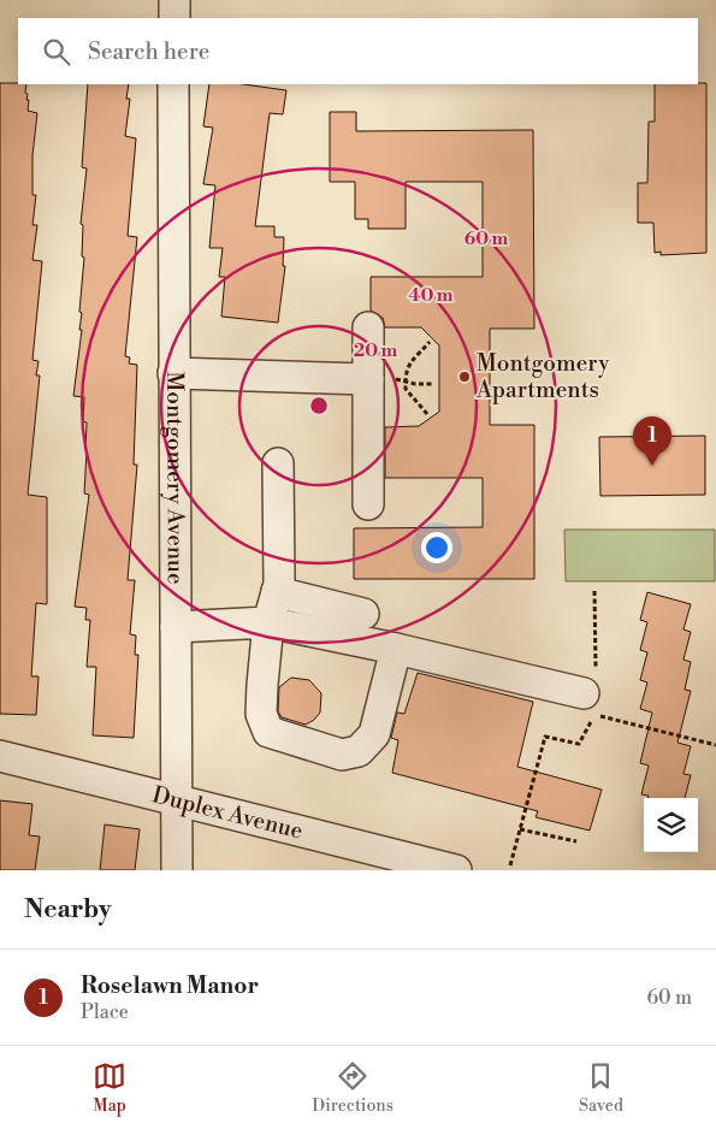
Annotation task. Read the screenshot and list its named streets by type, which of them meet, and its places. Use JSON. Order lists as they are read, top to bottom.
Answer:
{
  "streets": {
    "street": ["Montgomery Avenue", "Duplex Avenue"]
  },
  "crossings": [
    ["Montgomery Avenue", "Duplex Avenue"]
  ],
  "places": ["Montgomery Apartments"],
  "page": {
    "search": "Search here",
    "pins": "1",
    "heading": "Nearby",
    "list": [
      {
        "mark": "1",
        "name": "Roselawn Manor",
        "note": "Place",
        "value": "60 m"
      }
    ],
    "nav": ["Map", "Directions", "Saved"]
  },
  "rings": ["60 m", "40 m", "20 m"]
}
